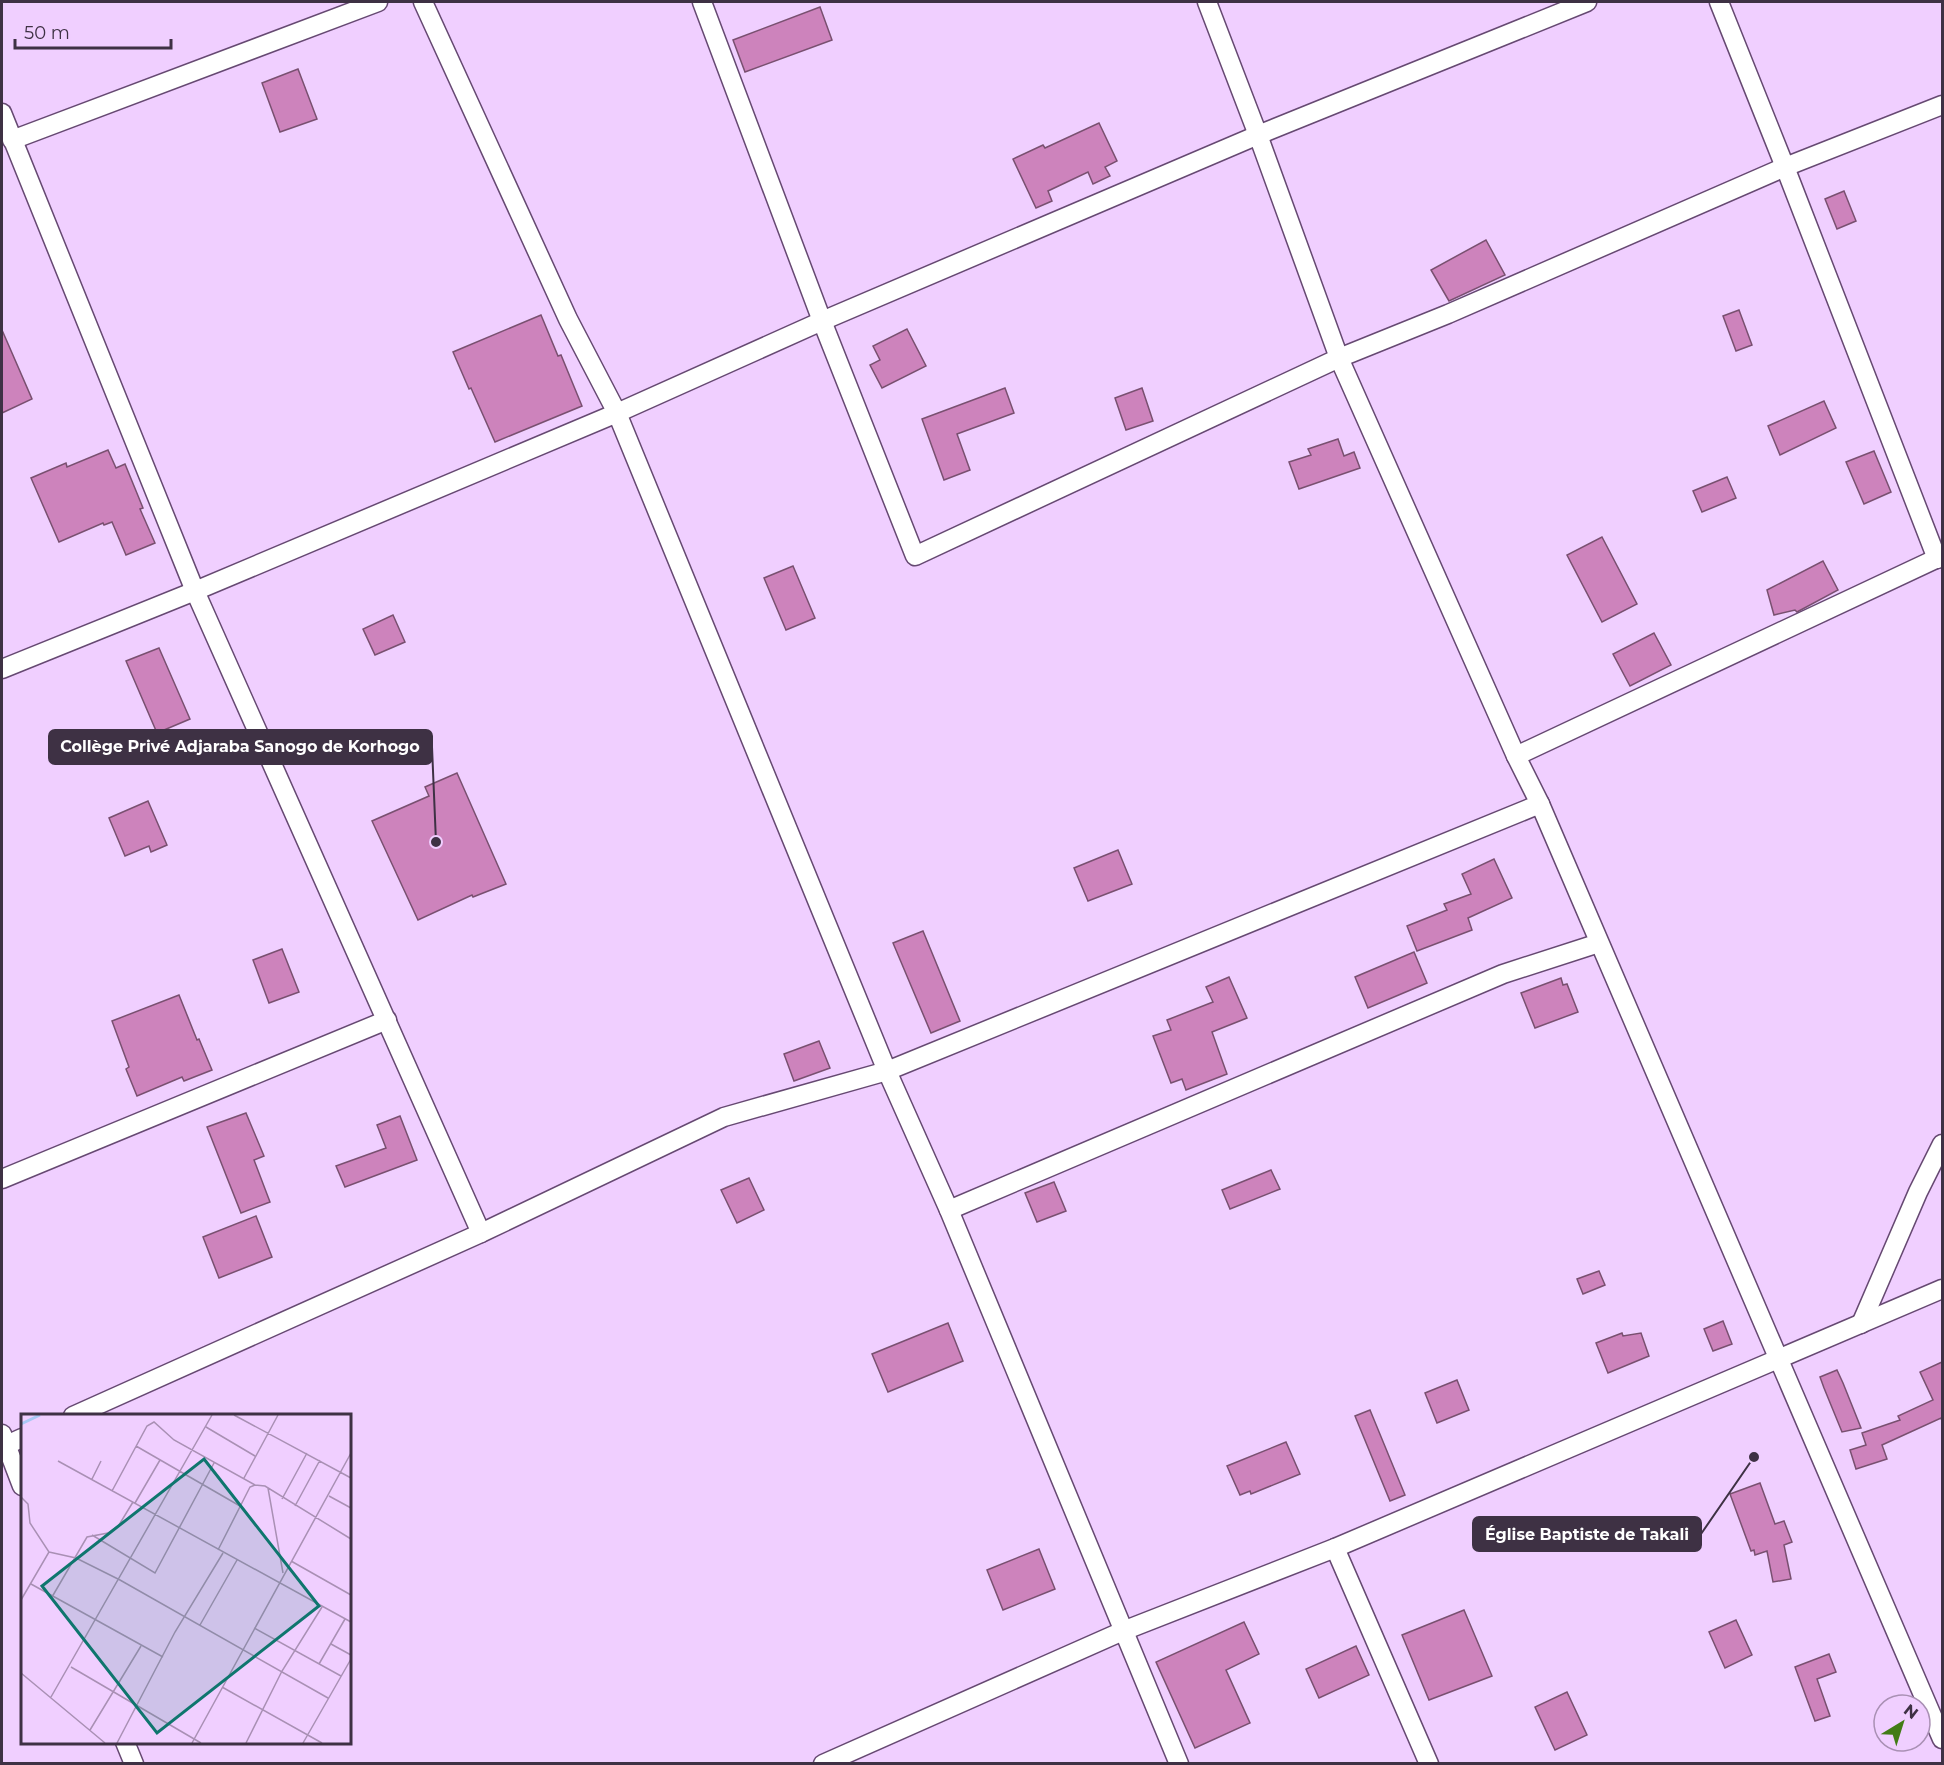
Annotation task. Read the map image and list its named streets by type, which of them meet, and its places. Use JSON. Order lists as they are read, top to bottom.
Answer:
{
  "places": ["Collège Privé Adjaraba Sanogo de Korhogo", "Église Baptiste de Takali"],
  "scale_bar": "50 m",
  "north": "top right"
}
